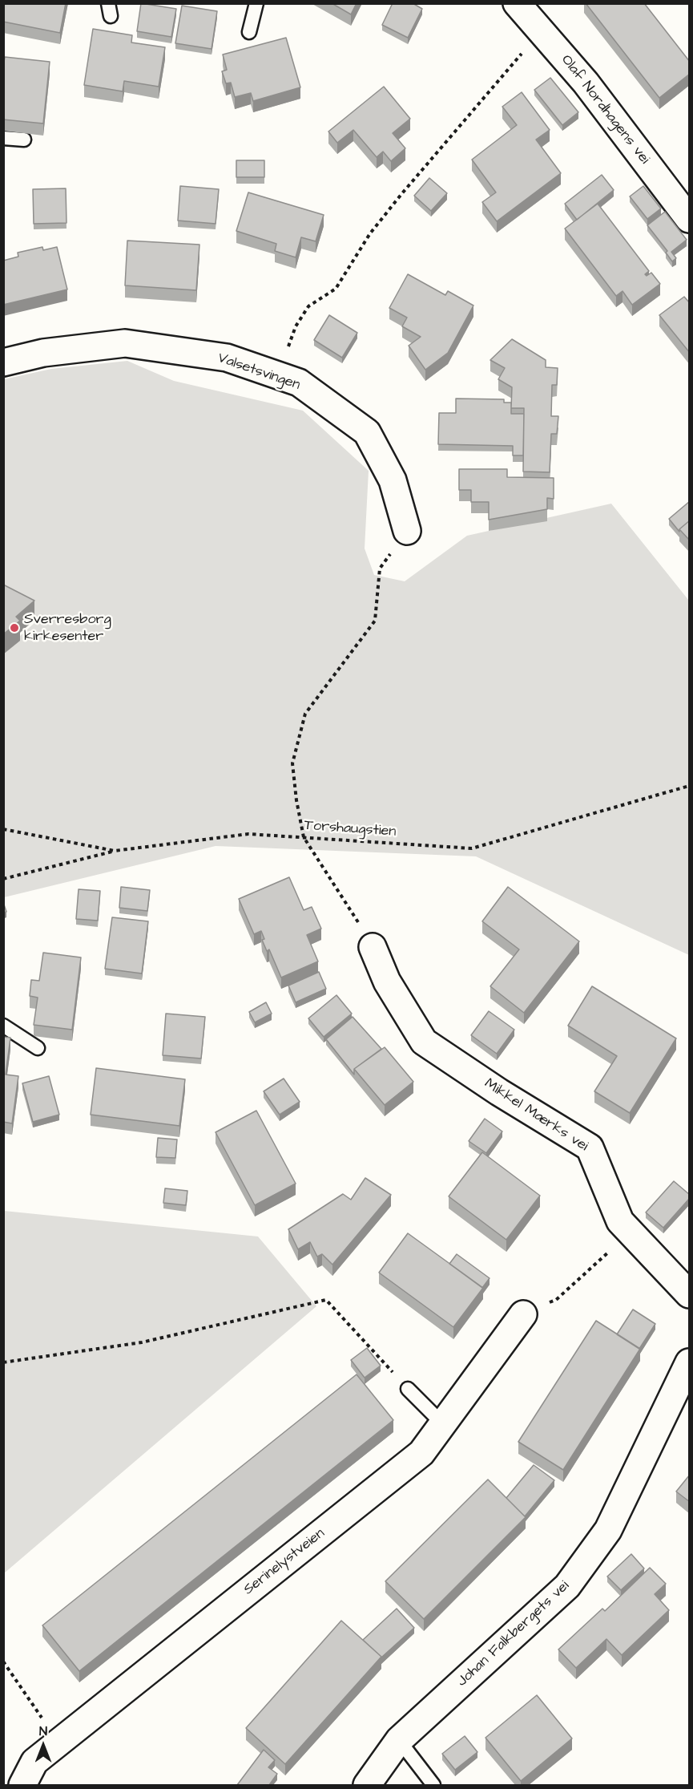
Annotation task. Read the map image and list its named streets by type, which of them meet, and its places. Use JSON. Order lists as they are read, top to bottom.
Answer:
{
  "streets": {
    "street": [
      "Olaf Nordhagens vei",
      "Valsetsvingen",
      "Mikkel Mærks vei",
      "Serinelystveien",
      "Johan Falkbergets vei"
    ],
    "path": ["Torshaugstien"]
  },
  "places": ["Sverresborg kirkesenter"],
  "north": "top"
}
